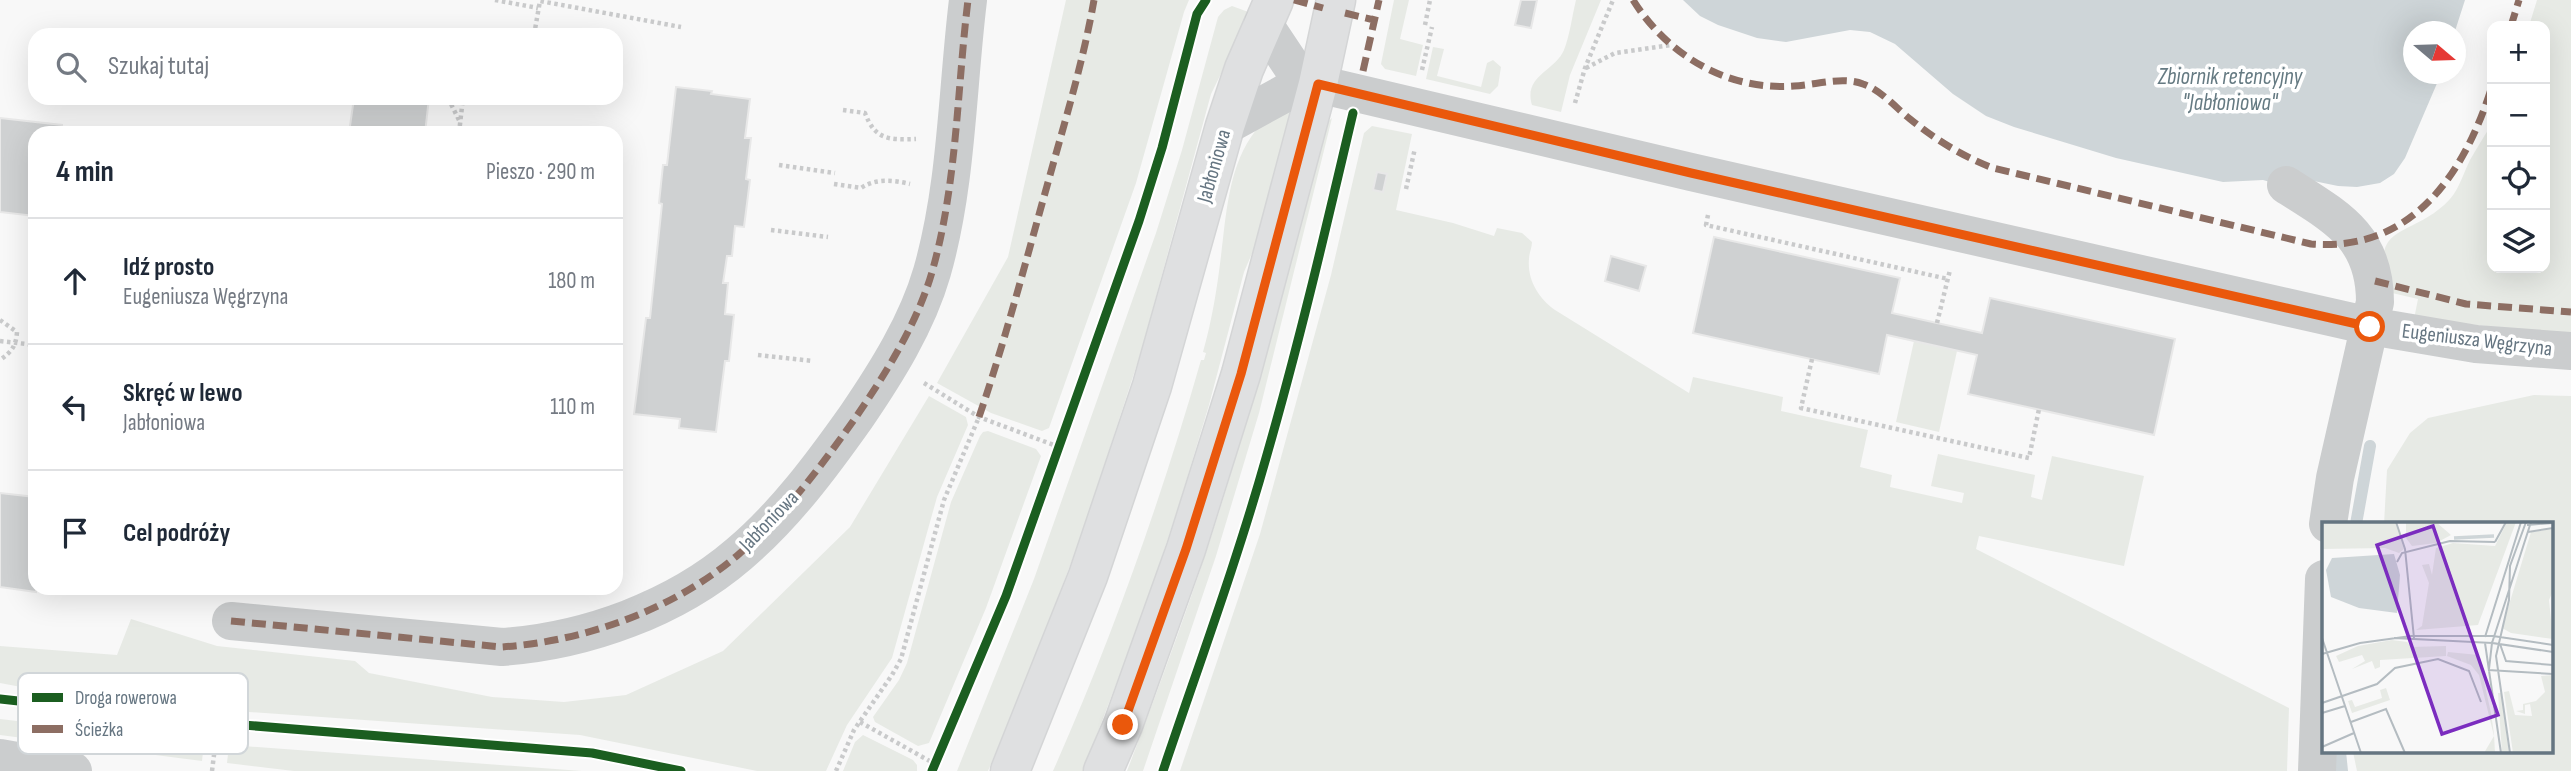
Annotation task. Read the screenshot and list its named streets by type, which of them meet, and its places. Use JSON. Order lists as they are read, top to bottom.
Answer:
{
  "streets": {
    "main road": ["Jabłoniowa"],
    "street": ["Eugeniusza Węgrzyna"]
  },
  "crossings": [
    ["Jabłoniowa", "Eugeniusza Węgrzyna"]
  ],
  "water": ["Zbiornik retencyjny \"Jabłoniowa\""],
  "legend": ["Droga rowerowa", "Ścieżka"],
  "north": "right",
  "page": {
    "map_buttons": ["+", "−"],
    "search": "Szukaj tutaj",
    "heading": ["4 min", "Pieszo · 290 m"],
    "list": [
      ["Idź prosto", "Eugeniusza Węgrzyna", "180 m"],
      ["Skręć w lewo", "Jabłoniowa", "110 m"],
      "Cel podróży"
    ]
  }
}
